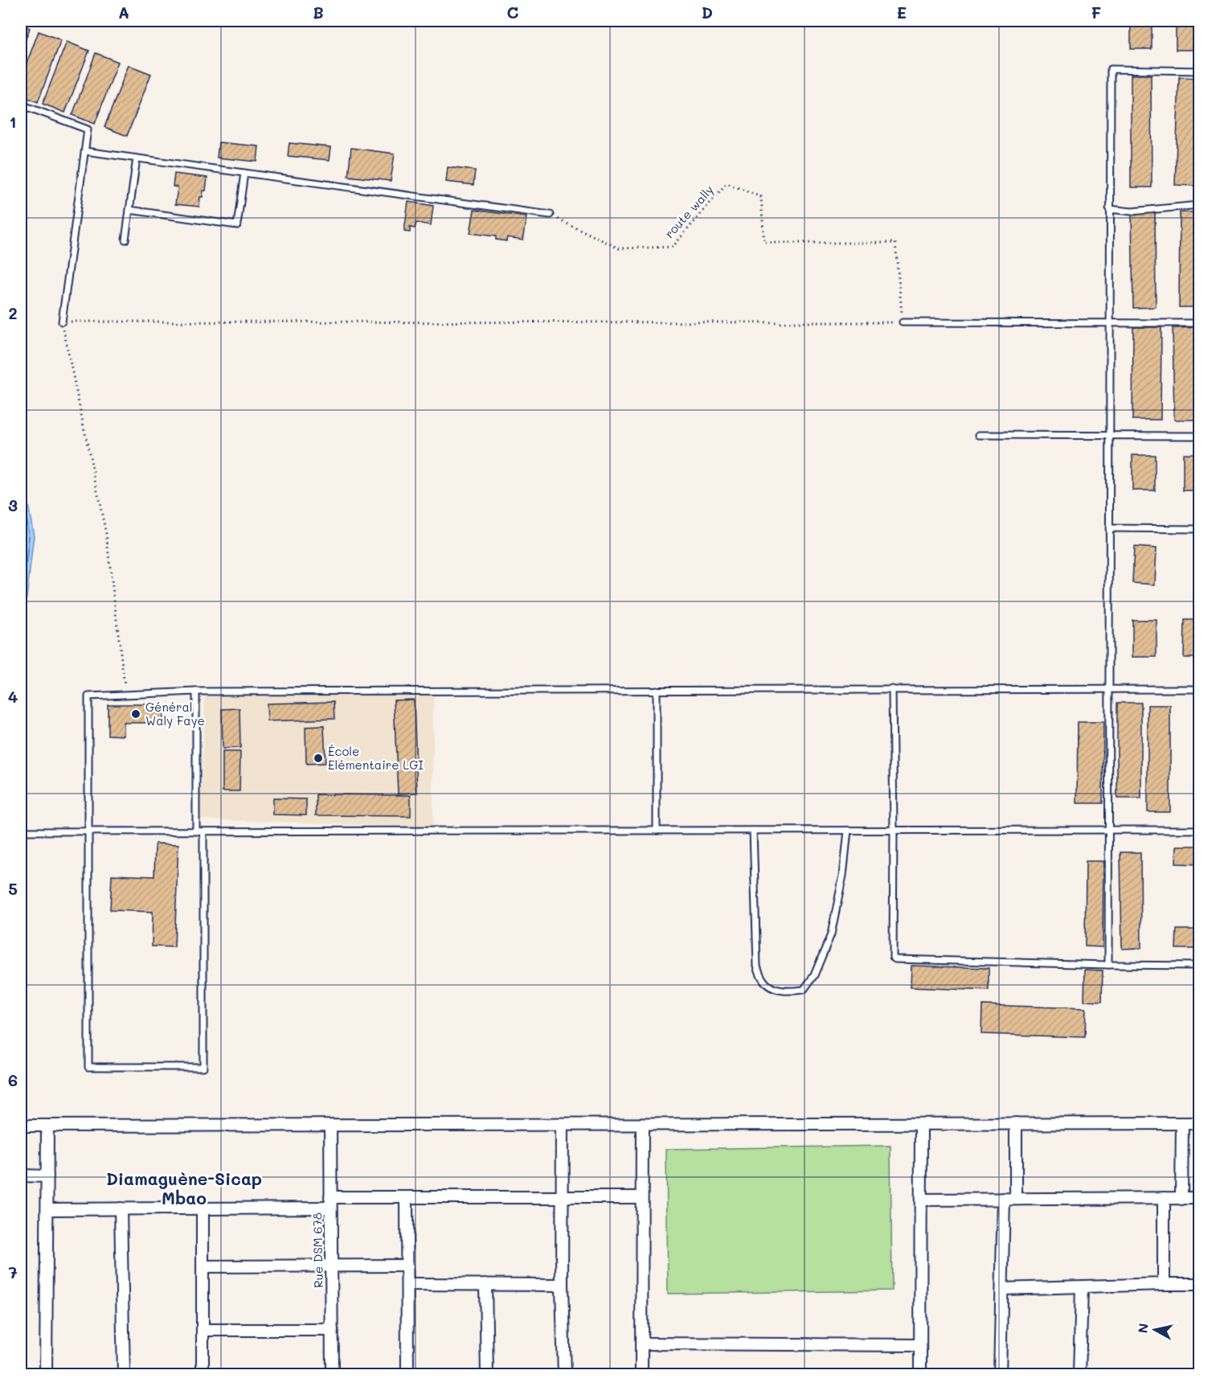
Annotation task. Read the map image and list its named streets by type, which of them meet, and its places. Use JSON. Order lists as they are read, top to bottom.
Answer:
{
  "streets": {
    "street": ["Rue DSM 678"],
    "path": ["route wally"]
  },
  "districts": ["Diamaguène-Sicap Mbao"],
  "places": ["Général Waly Faye", "École Elémentaire LGI"],
  "north": "left",
  "grid": {
    "columns": [
      "A",
      "B",
      "C",
      "D",
      "E",
      "F"
    ],
    "rows": [
      "1",
      "2",
      "3",
      "4",
      "5",
      "6",
      "7"
    ]
  }
}
